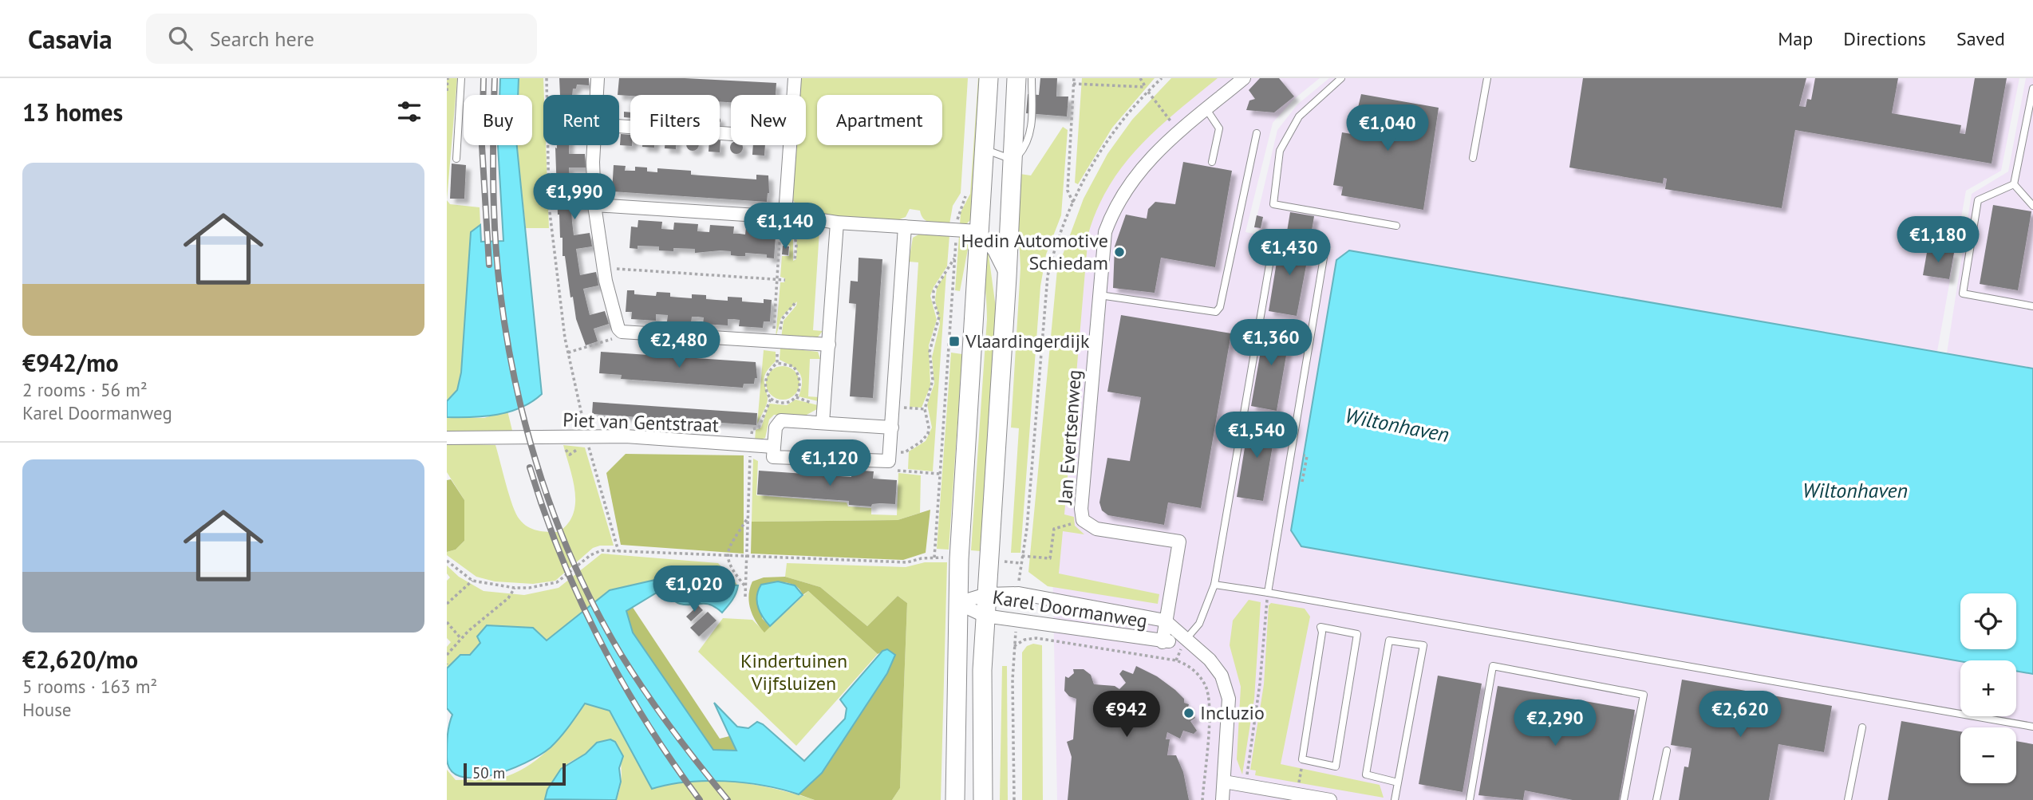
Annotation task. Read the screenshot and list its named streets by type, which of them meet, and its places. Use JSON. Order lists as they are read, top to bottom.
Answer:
{
  "streets": {
    "street": ["Piet van Gentstraat", "Jan Evertsenweg", "Karel Doormanweg"]
  },
  "crossings": [
    ["Jan Evertsenweg", "Karel Doormanweg"]
  ],
  "water": ["Wiltonhaven"],
  "parks": ["Kindertuinen Vijfsluizen"],
  "places": {
    "other": ["Hedin Automotive Schiedam", "Incluzio"],
    "transit": ["Vlaardingerdijk"]
  },
  "scale_bar": "50 m",
  "page": {
    "header": "Casavia",
    "search": "Search here",
    "nav": ["Map", "Directions", "Saved"],
    "heading": "13 homes",
    "chip": [
      "Buy",
      "Rent",
      "Filters",
      "New",
      "Apartment"
    ],
    "price": [
      "€1,040",
      "€1,990",
      "€1,140",
      "€1,180",
      "€1,430",
      "€1,360",
      "€2,480",
      "€1,540",
      "€1,120",
      "€1,020",
      "€942",
      "€2,620",
      "€2,290"
    ],
    "list": [
      {
        "name": "€942/mo",
        "note": "2 rooms · 56 m² · Karel Doormanweg"
      },
      {
        "name": "€2,620/mo",
        "note": "5 rooms · 163 m² · House"
      }
    ],
    "map_buttons": ["+", "−"],
    "scale": "50 m"
  }
}
